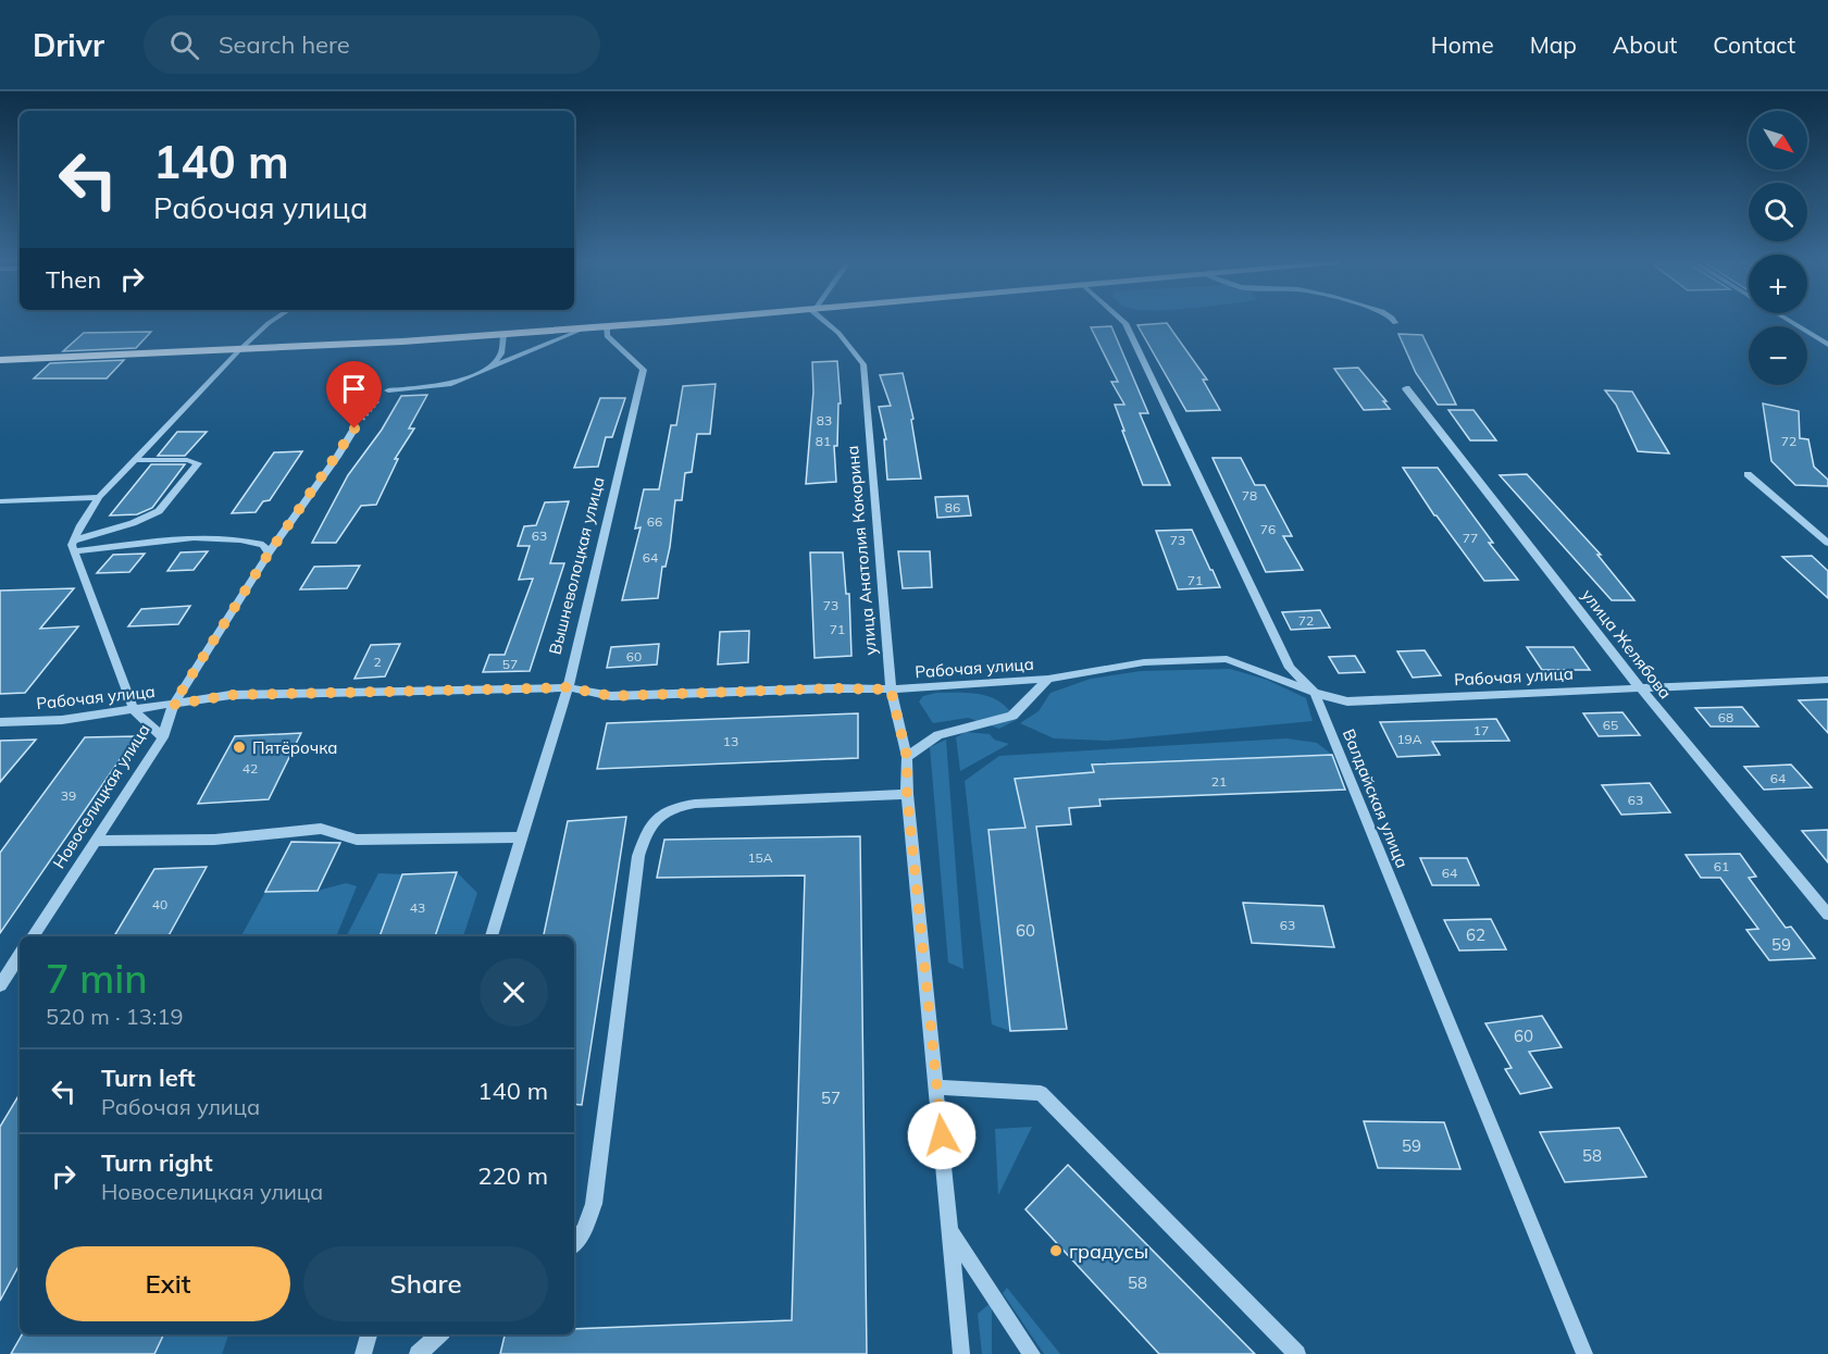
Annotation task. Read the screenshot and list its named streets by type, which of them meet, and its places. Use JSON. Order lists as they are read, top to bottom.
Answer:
{
  "streets": {
    "street": [
      "улица Анатолия Кокорина",
      "Вышневолоцкая улица",
      "улица Желябова",
      "Рабочая улица",
      "Новоселицкая улица",
      "Валдайская улица"
    ]
  },
  "crossings": [
    ["улица Анатолия Кокорина", "Рабочая улица"],
    ["Вышневолоцкая улица", "Рабочая улица"],
    ["улица Желябова", "Рабочая улица"],
    ["Рабочая улица", "Новоселицкая улица"],
    ["Рабочая улица", "Валдайская улица"]
  ],
  "places": ["Пятёрочка", "градусы"],
  "house_numbers": [
    "83",
    "81",
    "72",
    "78",
    "86",
    "66",
    "76",
    "63",
    "77",
    "73",
    "64",
    "71",
    "73",
    "72",
    "71",
    "60",
    "2",
    "57",
    "68",
    "65",
    "17",
    "19А",
    "13",
    "42",
    "64",
    "21",
    "39",
    "63",
    "15А",
    "61",
    "64",
    "40",
    "43",
    "63",
    "60",
    "62",
    "59",
    "60",
    "57",
    "59",
    "58",
    "58"
  ],
  "north": "bottom right",
  "page": {
    "header": "Drivr",
    "search": "Search here",
    "nav": [
      "Home",
      "Map",
      "About",
      "Contact"
    ],
    "map_buttons": ["+", "−"],
    "turn": ["140 m", "Рабочая улица"],
    "then": "Then",
    "heading": ["7 min", "520 m · 13:19"],
    "list": [
      {
        "name": "Turn left",
        "note": "Рабочая улица",
        "value": "140 m"
      },
      {
        "name": "Turn right",
        "note": "Новоселицкая улица",
        "value": "220 m"
      }
    ],
    "buttons": ["Exit", "Share"]
  }
}
